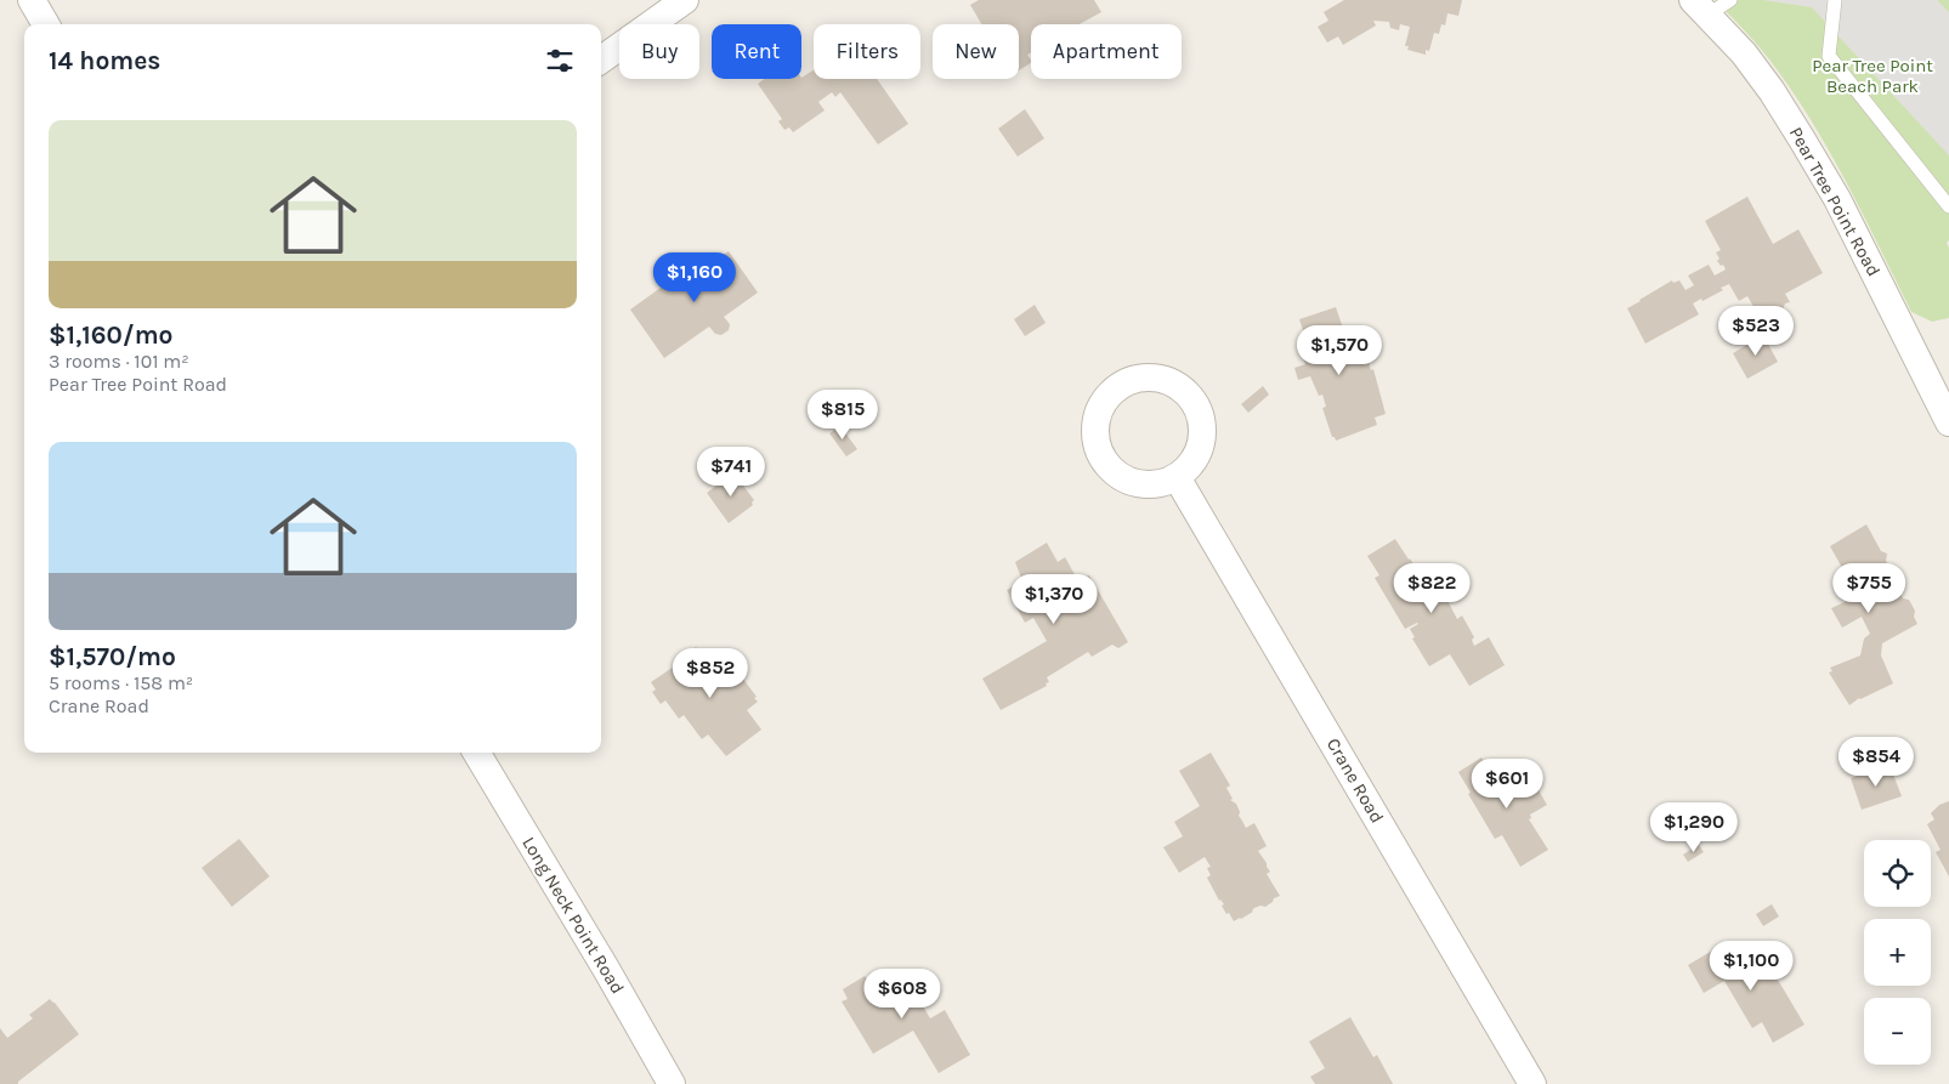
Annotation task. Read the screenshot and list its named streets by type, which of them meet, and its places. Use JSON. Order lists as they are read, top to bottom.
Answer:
{
  "streets": {
    "street": ["Pear Tree Point Road", "Crane Road", "Long Neck Point Road"]
  },
  "parks": ["Pear Tree Point Beach Park"],
  "page": {
    "chip": [
      "Buy",
      "Rent",
      "Filters",
      "New",
      "Apartment"
    ],
    "heading": "14 homes",
    "list": [
      {
        "name": "$1,160/mo",
        "note": "3 rooms · 101 m² · Pear Tree Point Road"
      },
      {
        "name": "$1,570/mo",
        "note": "5 rooms · 158 m² · Crane Road"
      }
    ],
    "price": [
      "$1,160",
      "$523",
      "$1,570",
      "$815",
      "$741",
      "$822",
      "$755",
      "$1,370",
      "$852",
      "$854",
      "$601",
      "$1,290",
      "$1,100",
      "$608"
    ],
    "map_buttons": ["+", "−"]
  }
}
